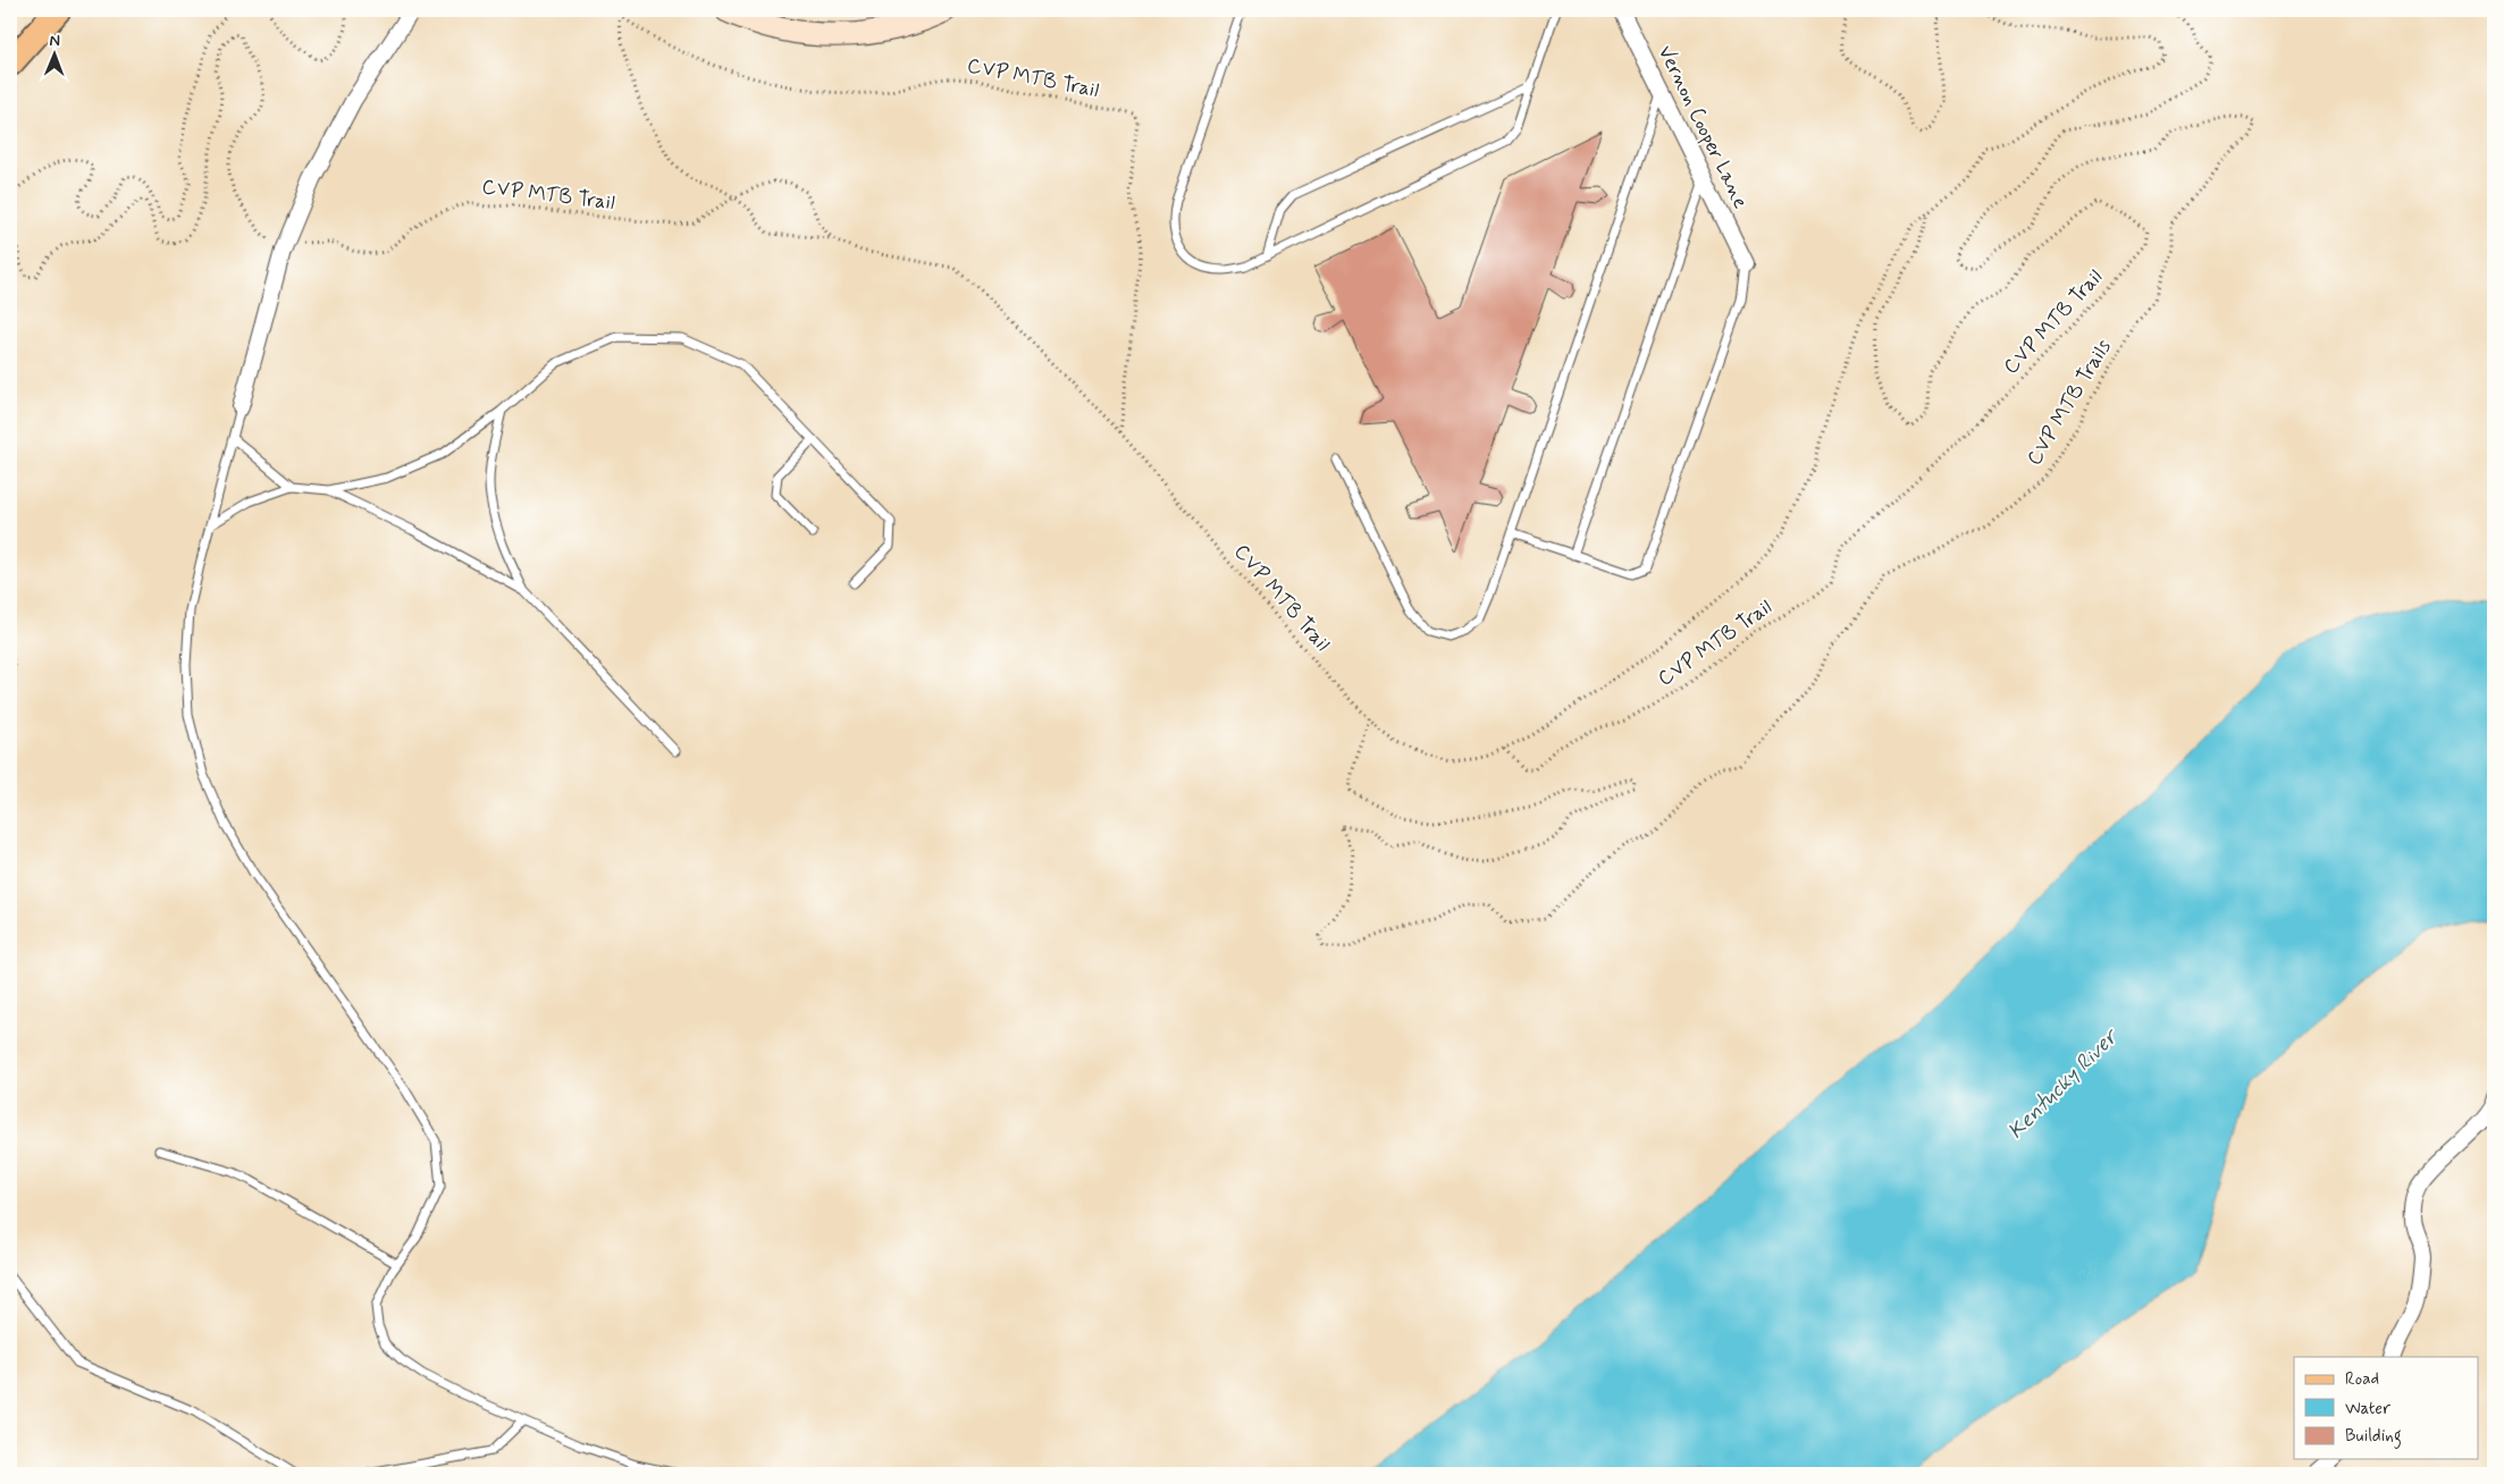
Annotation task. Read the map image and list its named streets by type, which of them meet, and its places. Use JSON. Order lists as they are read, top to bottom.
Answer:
{
  "streets": {
    "street": ["Vernon Cooper Lane"],
    "path": ["CVP MTB Trail", "CVP MTB Trails"]
  },
  "crossings": [
    ["CVP MTB Trail", "CVP MTB Trails"]
  ],
  "water": ["Kentucky River"],
  "legend": ["Road", "Water", "Building"],
  "north": "top"
}
